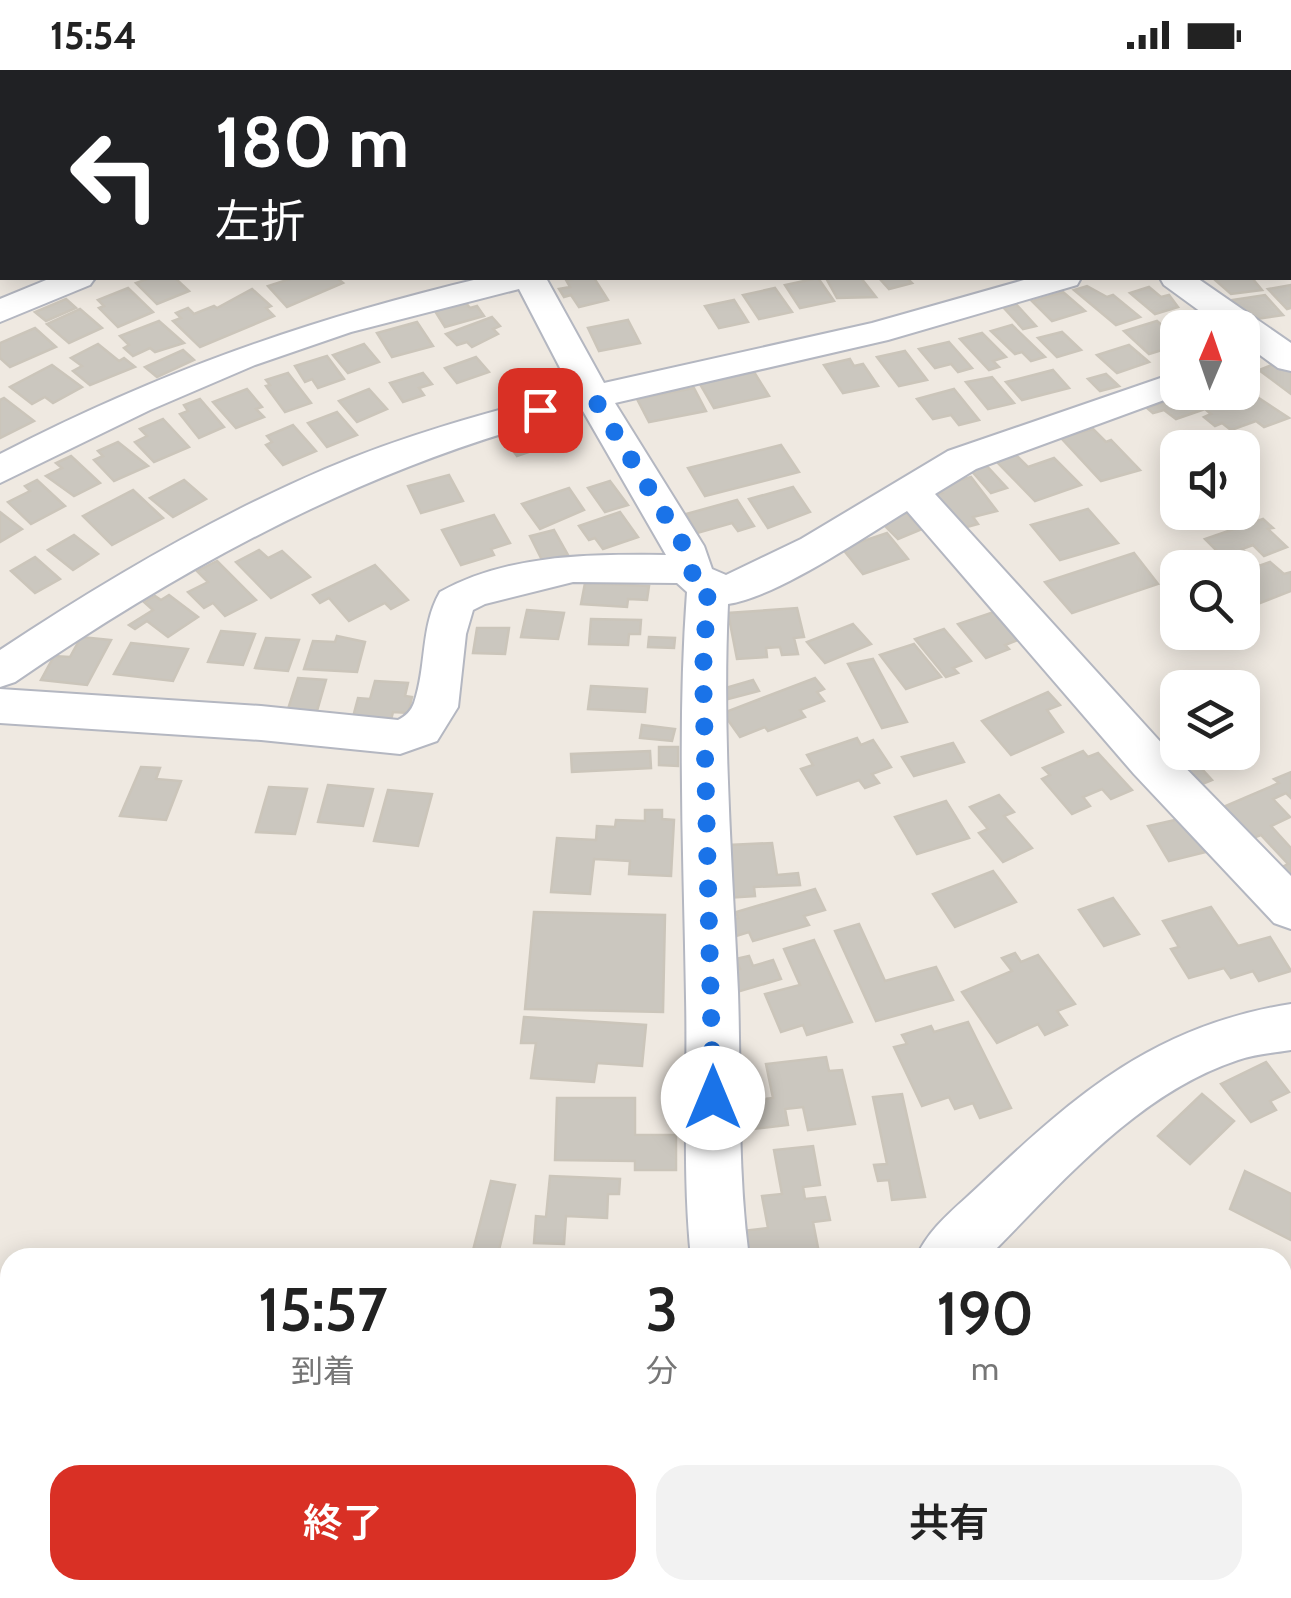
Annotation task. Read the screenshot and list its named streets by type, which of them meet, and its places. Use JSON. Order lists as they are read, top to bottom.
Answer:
{
  "north": "top",
  "page": {
    "status": "15:54",
    "turn": ["180 m", "左折"],
    "eta": [
      "15:57",
      "到着",
      "3",
      "分",
      "190",
      "m"
    ],
    "buttons": ["終了", "共有"]
  }
}
